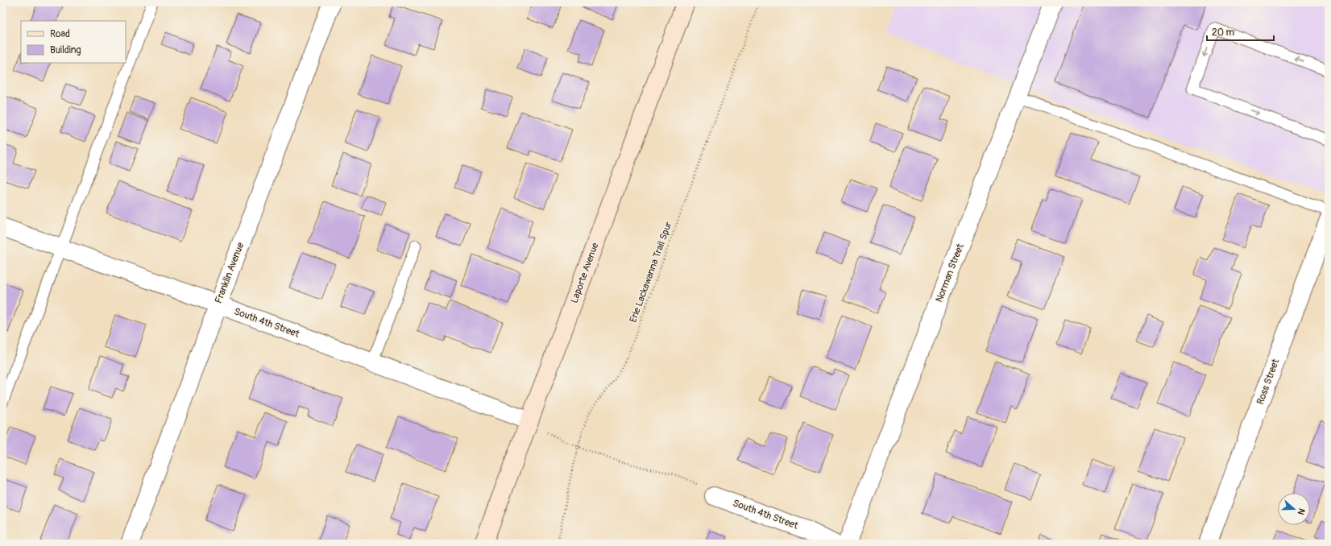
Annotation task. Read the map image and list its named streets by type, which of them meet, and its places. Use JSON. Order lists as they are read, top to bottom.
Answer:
{
  "streets": {
    "street": [
      "Franklin Avenue",
      "Laporte Avenue",
      "Norman Street",
      "South 4th Street",
      "Ross Street"
    ],
    "path": ["Erie Lackawanna Trail Spur"]
  },
  "crossings": [
    ["Franklin Avenue", "South 4th Street"],
    ["Laporte Avenue", "South 4th Street"]
  ],
  "legend": ["Road", "Building"],
  "scale_bar": "20 m",
  "north": "right"
}
